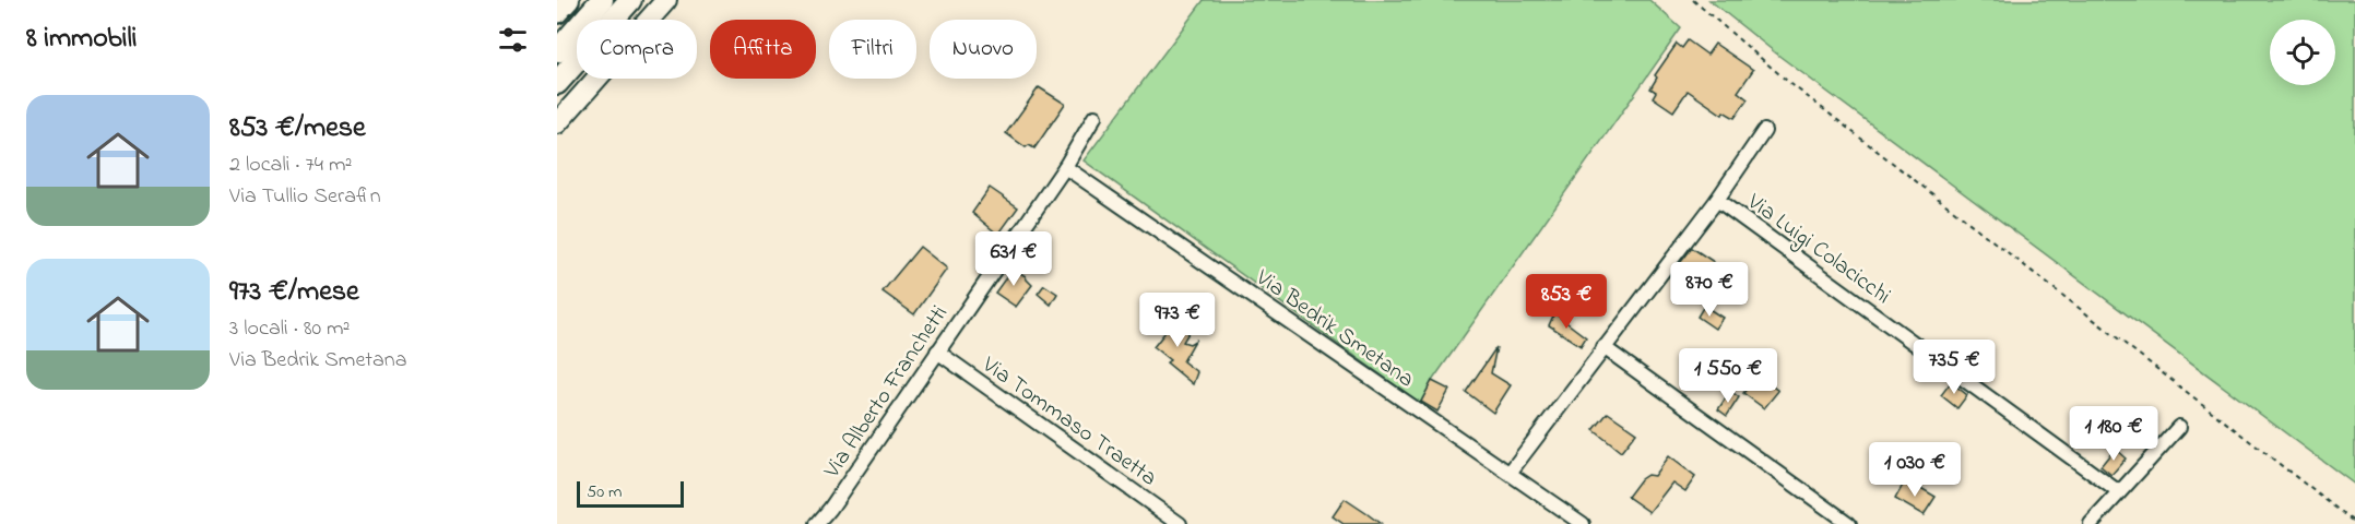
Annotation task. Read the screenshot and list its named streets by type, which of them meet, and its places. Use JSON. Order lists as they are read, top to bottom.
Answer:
{
  "streets": {
    "street": [
      "Via Luigi Colacicchi",
      "Via Bedrik Smetana",
      "Via Alberto Franchetti",
      "Via Tommaso Traetta"
    ]
  },
  "crossings": [
    ["Via Bedrik Smetana", "Via Alberto Franchetti"],
    ["Via Alberto Franchetti", "Via Tommaso Traetta"]
  ],
  "scale_bar": "50 m",
  "page": {
    "heading": "8 immobili",
    "chip": [
      "Compra",
      "Affitta",
      "Filtri",
      "Nuovo"
    ],
    "list": [
      {
        "name": "853 €/mese",
        "note": "2 locali · 74 m² · Via Tullio Serafin"
      },
      {
        "name": "973 €/mese",
        "note": "3 locali · 80 m² · Via Bedrik Smetana"
      }
    ],
    "price": [
      "631 €",
      "870 €",
      "853 €",
      "973 €",
      "735 €",
      "1 550 €",
      "1 180 €",
      "1 030 €"
    ],
    "scale": "50 m"
  }
}
